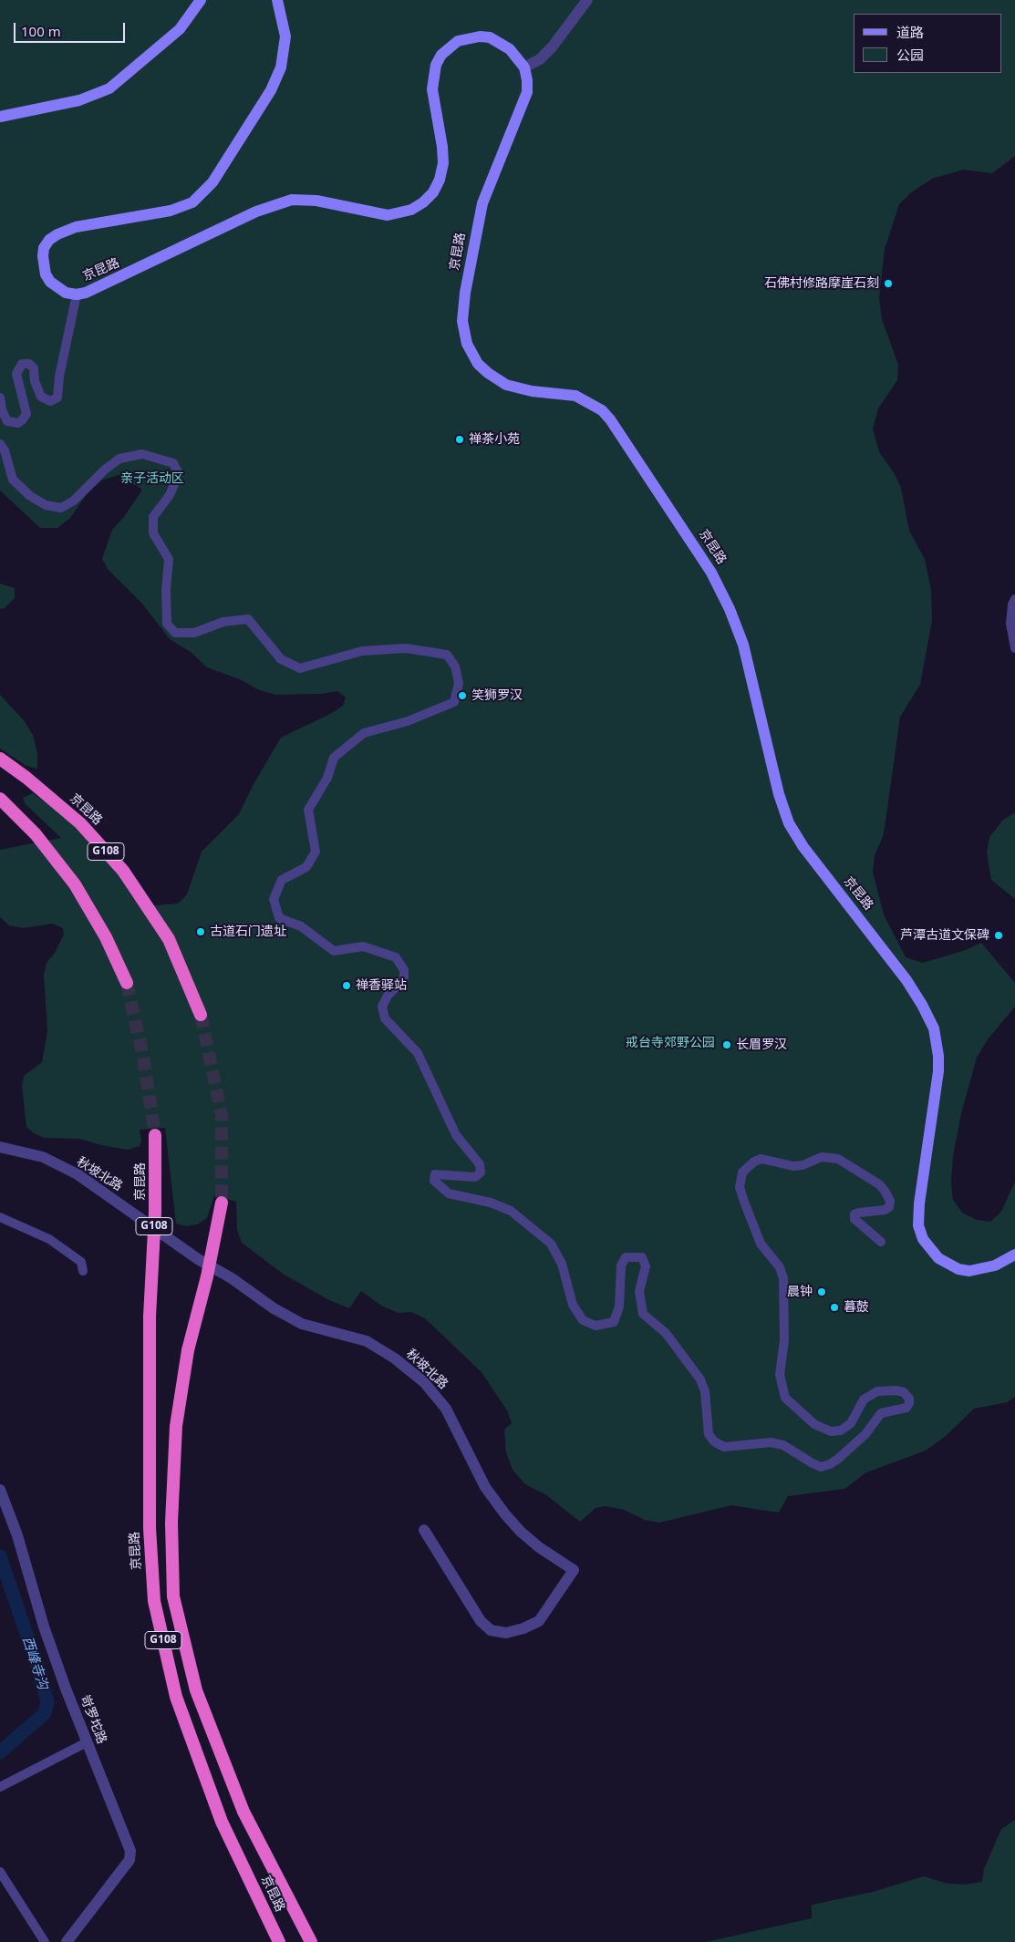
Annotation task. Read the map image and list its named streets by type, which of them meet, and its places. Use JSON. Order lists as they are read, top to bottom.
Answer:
{
  "streets": {
    "highway": ["京昆路", "G108"],
    "street": ["秋坡北路", "岢罗坨路"]
  },
  "water": ["西峰寺沟"],
  "parks": ["亲子活动区", "戒台寺郊野公园"],
  "places": [
    "石佛村修路摩崖石刻",
    "禅茶小苑",
    "笑狮罗汉",
    "古道石门遗址",
    "芦潭古道文保碑",
    "禅香驿站",
    "长眉罗汉",
    "晨钟",
    "暮鼓"
  ],
  "legend": ["道路", "公园"],
  "scale_bar": "100 m"
}
